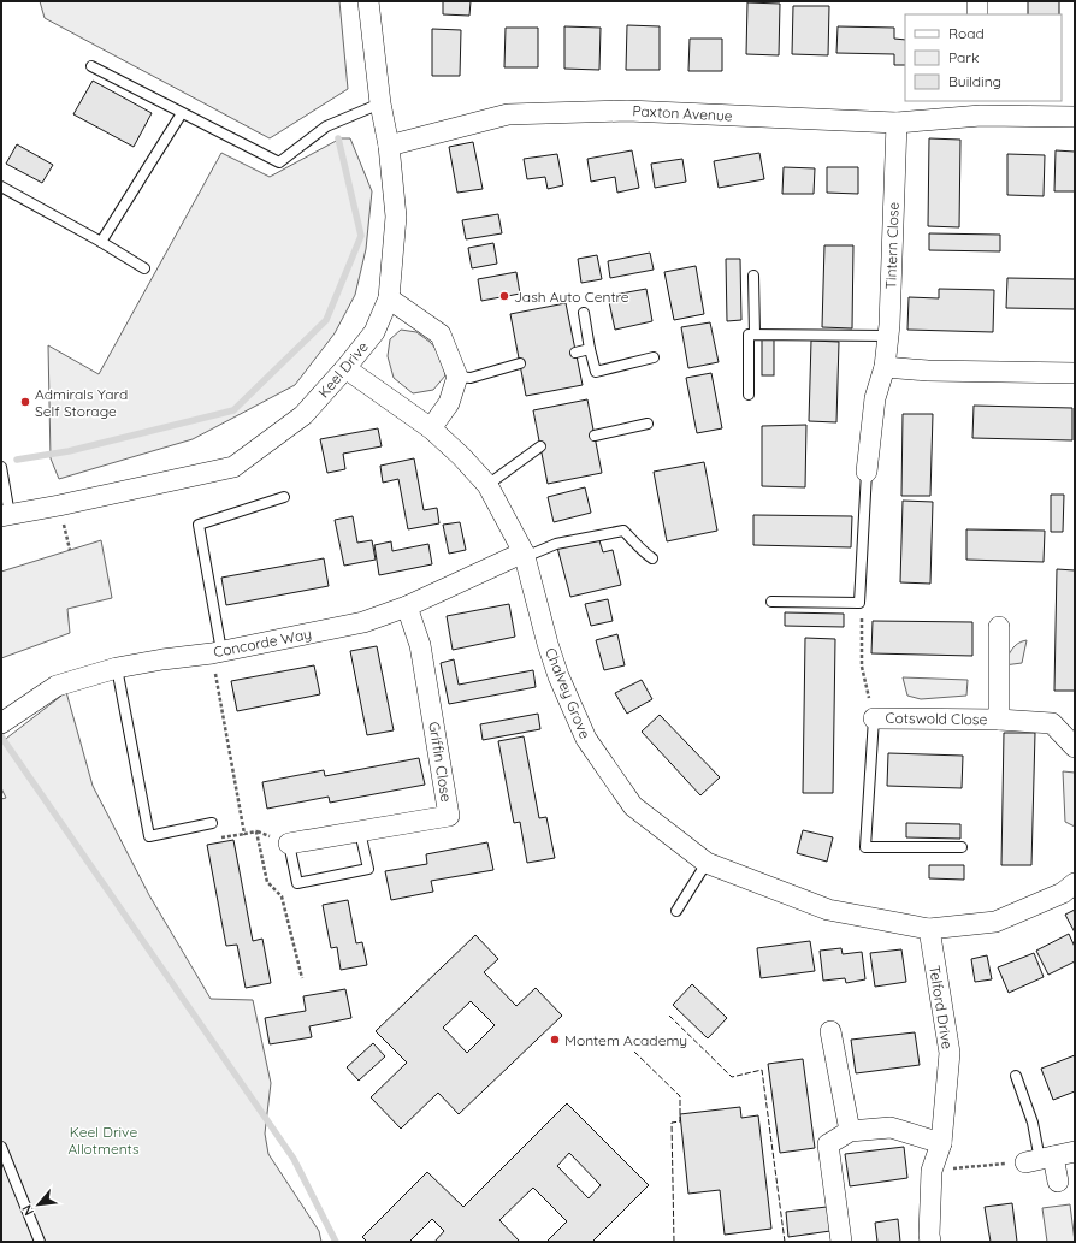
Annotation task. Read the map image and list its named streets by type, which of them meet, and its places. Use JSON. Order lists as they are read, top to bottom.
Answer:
{
  "streets": {
    "street": [
      "Paxton Avenue",
      "Tintern Close",
      "Keel Drive",
      "Concorde Way",
      "Chalvey Grove",
      "Cotswold Close",
      "Griffin Close",
      "Telford Drive"
    ]
  },
  "crossings": [
    ["Paxton Avenue", "Tintern Close"],
    ["Paxton Avenue", "Keel Drive"],
    ["Keel Drive", "Chalvey Grove"],
    ["Concorde Way", "Chalvey Grove"],
    ["Concorde Way", "Griffin Close"],
    ["Chalvey Grove", "Telford Drive"]
  ],
  "parks": ["Keel Drive Allotments"],
  "places": ["Jash Auto Centre", "Admirals Yard Self Storage", "Montem Academy"],
  "legend": ["Road", "Park", "Building"],
  "north": "bottom left"
}
